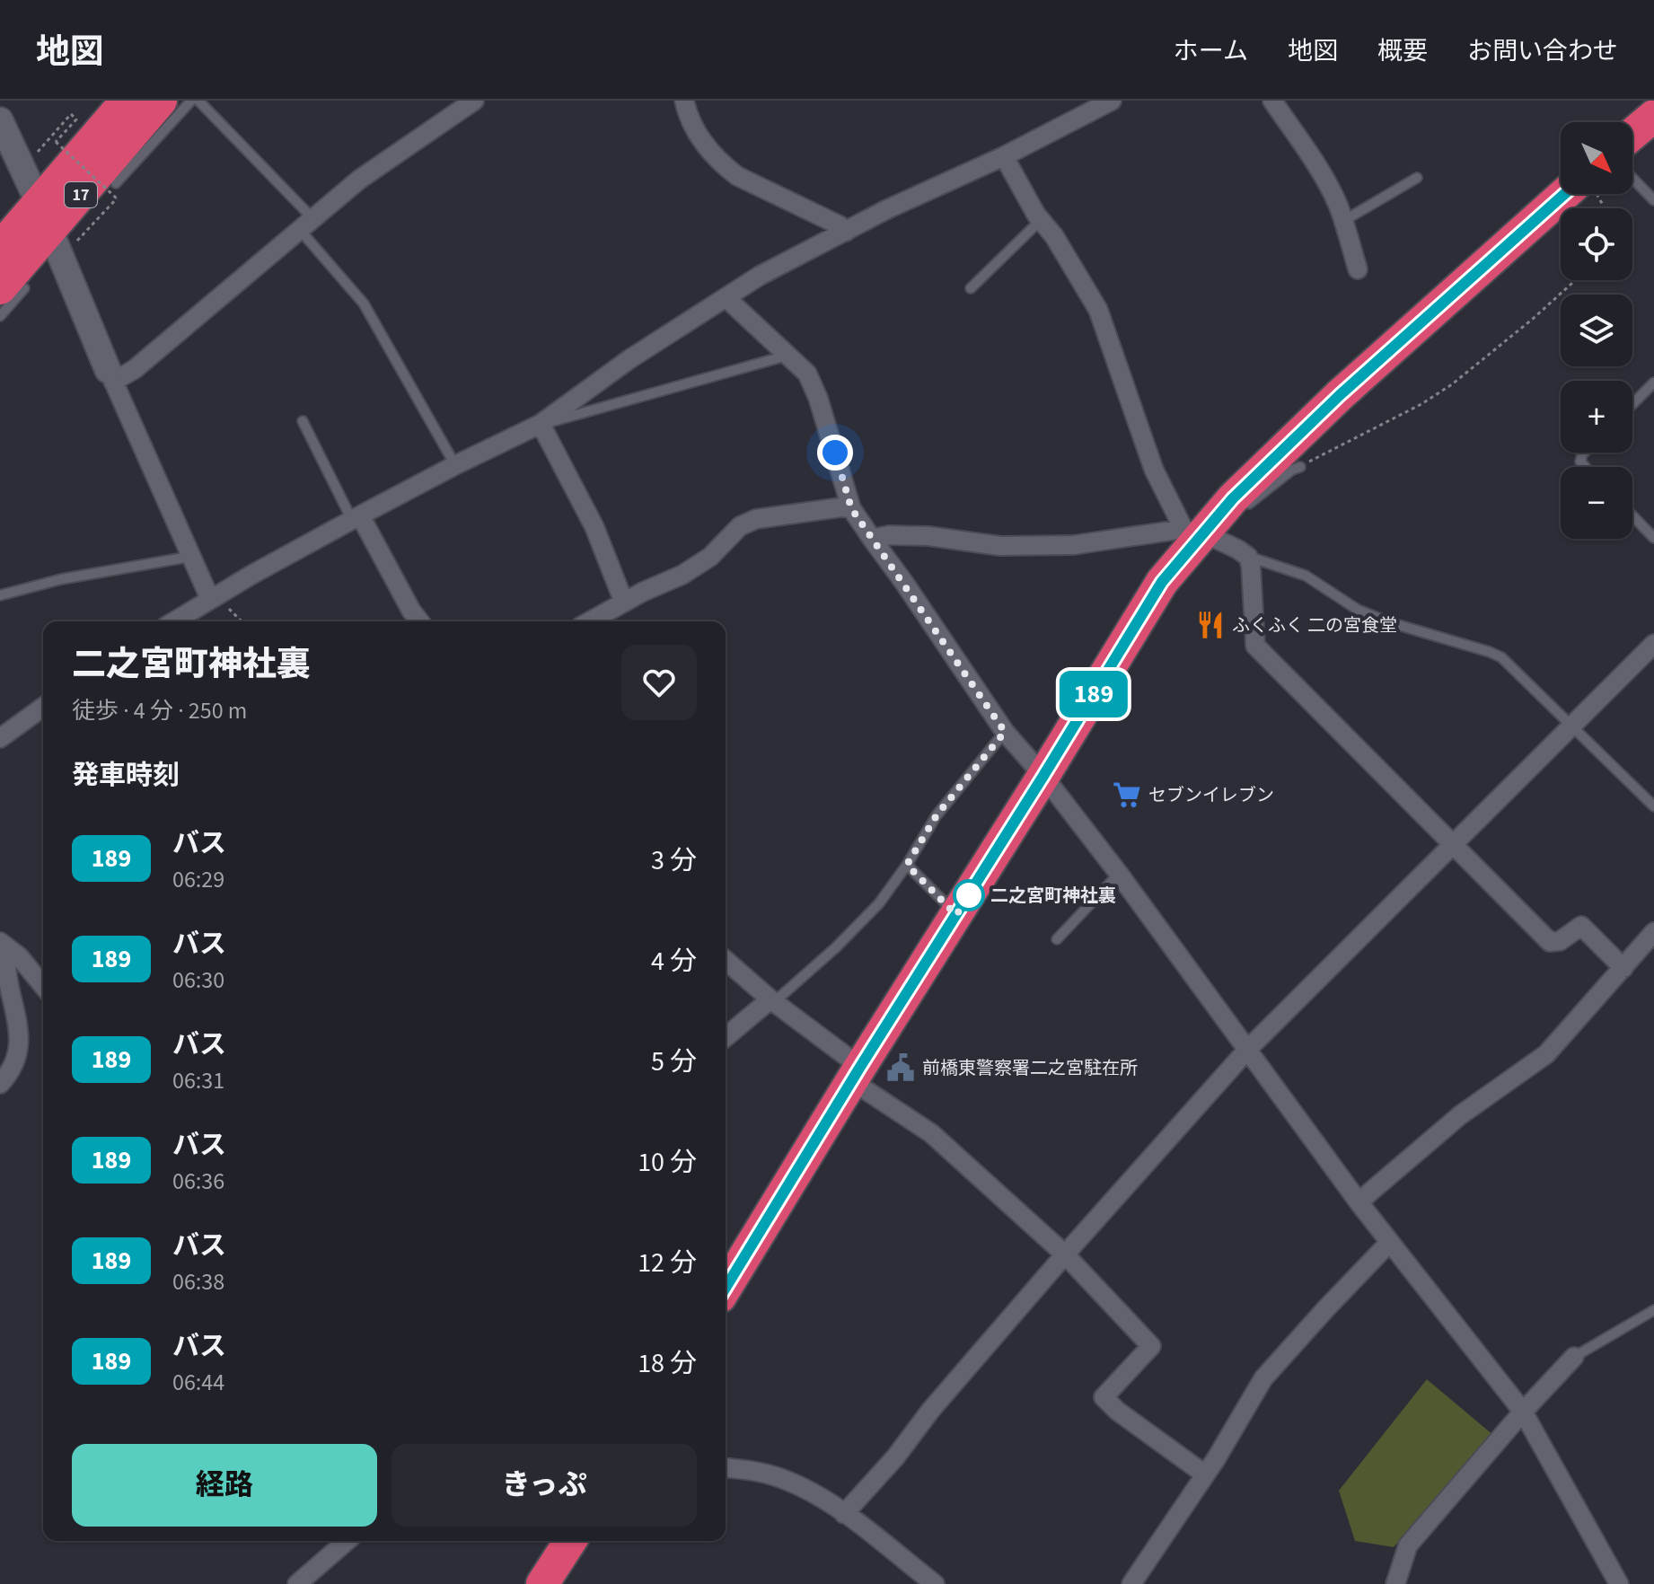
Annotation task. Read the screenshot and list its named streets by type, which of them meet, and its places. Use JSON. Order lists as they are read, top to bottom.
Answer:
{
  "streets": {
    "highway": ["17"]
  },
  "places": {
    "restaurant": ["ふくふく 二の宮食堂"],
    "supermarket": ["セブンイレブン"],
    "other": ["二之宮町神社裏"],
    "public building": ["前橋東警察署二之宮駐在所"]
  },
  "lines": ["bus line 189"],
  "north": "bottom right",
  "page": {
    "header": "地図",
    "nav": [
      "ホーム",
      "地図",
      "概要",
      "お問い合わせ"
    ],
    "on_map": "189",
    "map_buttons": ["+", "−"],
    "heading": [
      ["二之宮町神社裏", "徒歩 · 4 分 · 250 m"],
      "発車時刻"
    ],
    "list": [
      {
        "mark": "189",
        "name": "バス",
        "note": "06:29",
        "value": "3 分"
      },
      {
        "mark": "189",
        "name": "バス",
        "note": "06:30",
        "value": "4 分"
      },
      {
        "mark": "189",
        "name": "バス",
        "note": "06:31",
        "value": "5 分"
      },
      {
        "mark": "189",
        "name": "バス",
        "note": "06:36",
        "value": "10 分"
      },
      {
        "mark": "189",
        "name": "バス",
        "note": "06:38",
        "value": "12 分"
      },
      {
        "mark": "189",
        "name": "バス",
        "note": "06:44",
        "value": "18 分"
      }
    ],
    "buttons": ["経路", "きっぷ"]
  }
}
